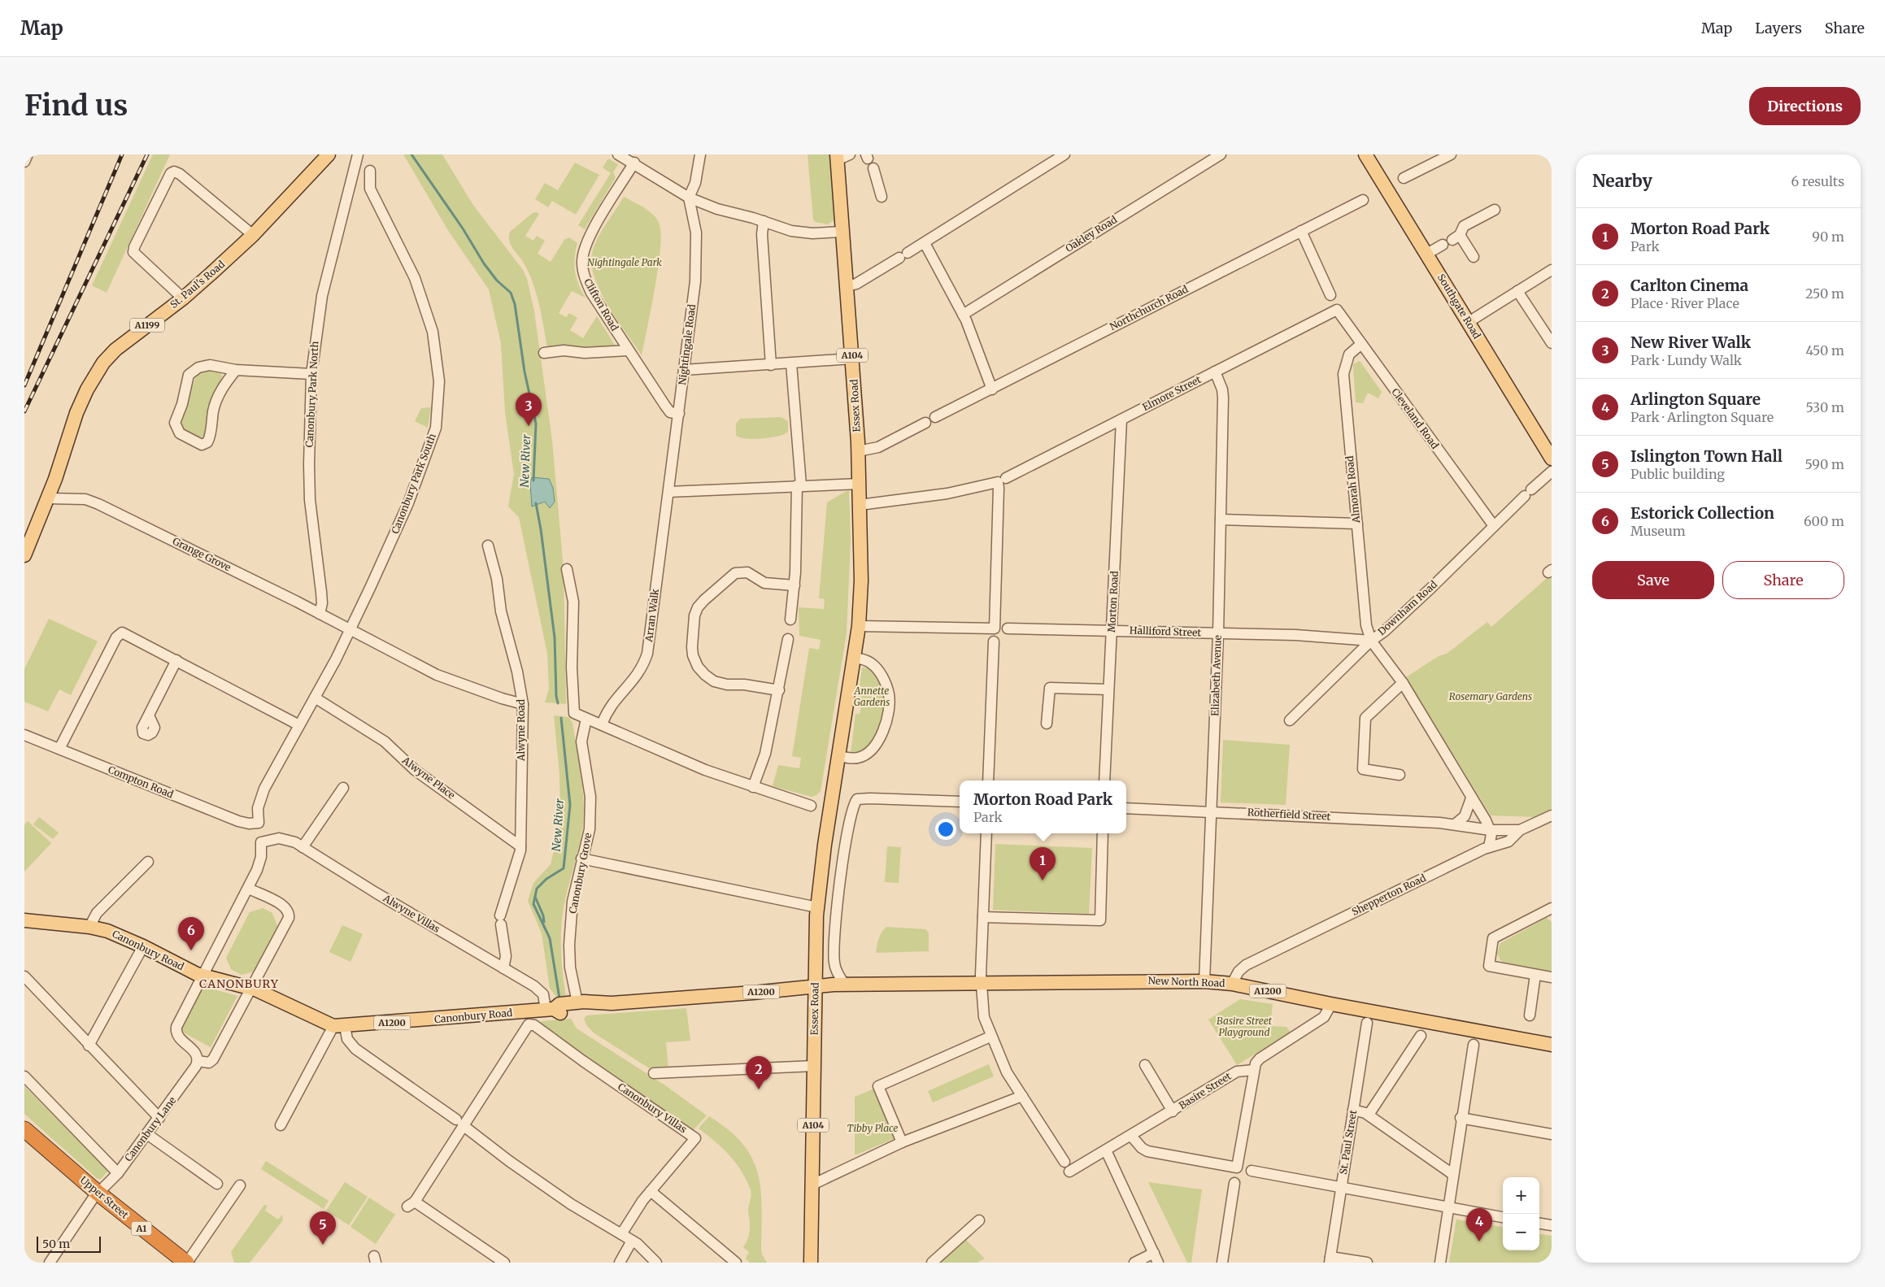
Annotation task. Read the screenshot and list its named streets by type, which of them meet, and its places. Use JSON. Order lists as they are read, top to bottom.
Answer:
{
  "streets": {
    "highway": ["Upper Street", "A1"],
    "main road": [
      "St. Paul's Road",
      "Southgate Road",
      "A1199",
      "A104",
      "Essex Road",
      "Canonbury Road",
      "New North Road",
      "A1200"
    ],
    "street": [
      "Oakley Road",
      "Clifton Road",
      "Northchurch Road",
      "Nightingale Road",
      "Elmore Street",
      "Canonbury Park North",
      "Cleveland Road",
      "Canonbury Park South",
      "Almorah Road",
      "Grange Grove",
      "Morton Road",
      "Downham Road",
      "Arran Walk",
      "Halliford Street",
      "Elizabeth Avenue",
      "Alwyne Road",
      "Alwyne Place",
      "Compton Road",
      "Rotherfield Street",
      "Canonbury Grove",
      "Shepperton Road",
      "Alwyne Villas",
      "Basire Street",
      "Canonbury Villas",
      "Canonbury Lane",
      "St. Paul Street"
    ]
  },
  "crossings": [
    ["St. Paul's Road", "Grange Grove"],
    ["Clifton Road", "Nightingale Road"],
    ["Nightingale Road", "Arran Walk"],
    ["Elmore Street", "Essex Road"],
    ["Elmore Street", "Cleveland Road"],
    ["Elmore Street", "Morton Road"],
    ["Elmore Street", "Elizabeth Avenue"],
    ["Canonbury Park North", "Grange Grove"],
    ["Essex Road", "Canonbury Road"],
    ["Essex Road", "New North Road"],
    ["Cleveland Road", "Almorah Road"],
    ["Cleveland Road", "Downham Road"],
    ["Canonbury Park South", "Grange Grove"],
    ["Canonbury Park South", "Alwyne Place"],
    ["Canonbury Park South", "Compton Road"],
    ["Almorah Road", "Downham Road"],
    ["Almorah Road", "Halliford Street"],
    ["Grange Grove", "Alwyne Road"],
    ["Morton Road", "Halliford Street"],
    ["Downham Road", "Halliford Street"],
    ["Halliford Street", "Elizabeth Avenue"],
    ["Elizabeth Avenue", "Rotherfield Street"],
    ["Elizabeth Avenue", "New North Road"],
    ["Alwyne Road", "Alwyne Place"],
    ["Alwyne Road", "Alwyne Villas"],
    ["Rotherfield Street", "Shepperton Road"],
    ["Canonbury Grove", "Canonbury Road"],
    ["Shepperton Road", "New North Road"],
    ["Alwyne Villas", "Canonbury Road"],
    ["Canonbury Road", "New North Road"],
    ["Canonbury Lane", "Upper Street"]
  ],
  "districts": ["CANONBURY"],
  "water": ["New River"],
  "parks": [
    "Nightingale Park",
    "Annette Gardens",
    "Rosemary Gardens",
    "Basire Street Playground",
    "Tibby Place"
  ],
  "scale_bar": "50 m",
  "page": {
    "header": "Map",
    "nav": ["Map", "Layers", "Share"],
    "buttons": [
      "Directions",
      ["Save", "Share"]
    ],
    "title": "Find us",
    "heading": ["Nearby", "6 results"],
    "list": [
      {
        "mark": "1",
        "name": "Morton Road Park",
        "note": "Park",
        "value": "90 m"
      },
      {
        "mark": "2",
        "name": "Carlton Cinema",
        "note": "Place · River Place",
        "value": "250 m"
      },
      {
        "mark": "3",
        "name": "New River Walk",
        "note": "Park · Lundy Walk",
        "value": "450 m"
      },
      {
        "mark": "4",
        "name": "Arlington Square",
        "note": "Park · Arlington Square",
        "value": "530 m"
      },
      {
        "mark": "5",
        "name": "Islington Town Hall",
        "note": "Public building",
        "value": "590 m"
      },
      {
        "mark": "6",
        "name": "Estorick Collection",
        "note": "Museum",
        "value": "600 m"
      }
    ],
    "pins": [
      "3",
      "1",
      "6",
      "2",
      "4",
      "5"
    ],
    "popup": ["Morton Road Park", "Park"],
    "map_buttons": ["+", "−"],
    "scale": "50 m"
  }
}
